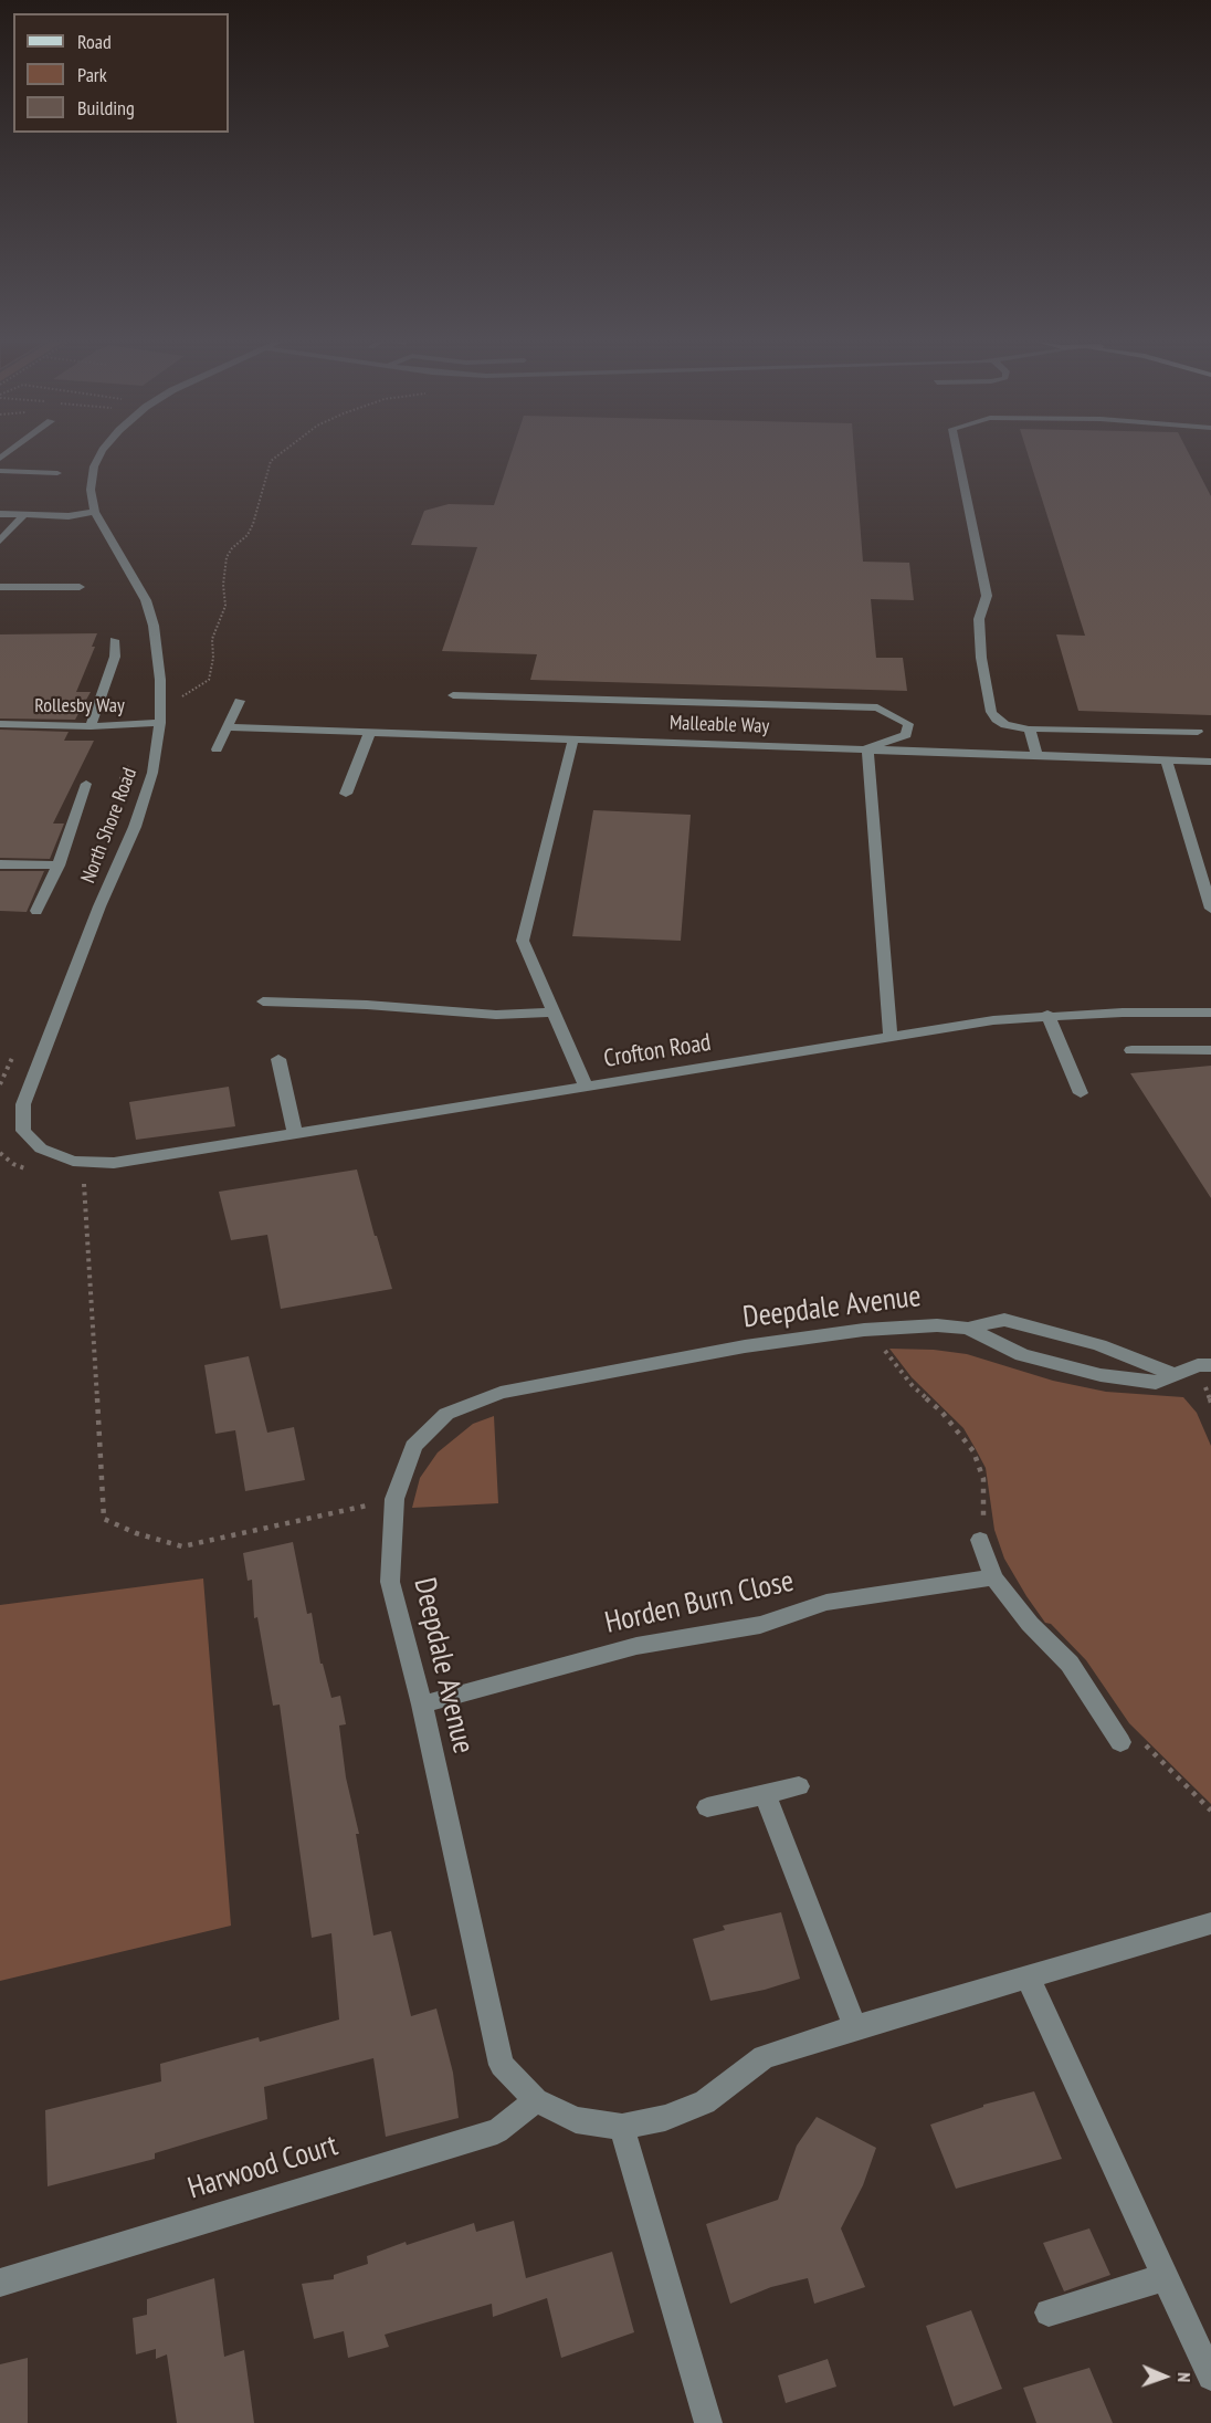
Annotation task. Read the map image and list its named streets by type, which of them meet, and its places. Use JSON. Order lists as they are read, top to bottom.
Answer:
{
  "streets": {
    "street": [
      "Rollesby Way",
      "Malleable Way",
      "North Shore Road",
      "Crofton Road",
      "Deepdale Avenue",
      "Horden Burn Close",
      "Harwood Court"
    ]
  },
  "crossings": [
    ["Rollesby Way", "North Shore Road"],
    ["North Shore Road", "Crofton Road"],
    ["Deepdale Avenue", "Horden Burn Close"],
    ["Deepdale Avenue", "Harwood Court"]
  ],
  "legend": ["Road", "Park", "Building"],
  "north": "right"
}
